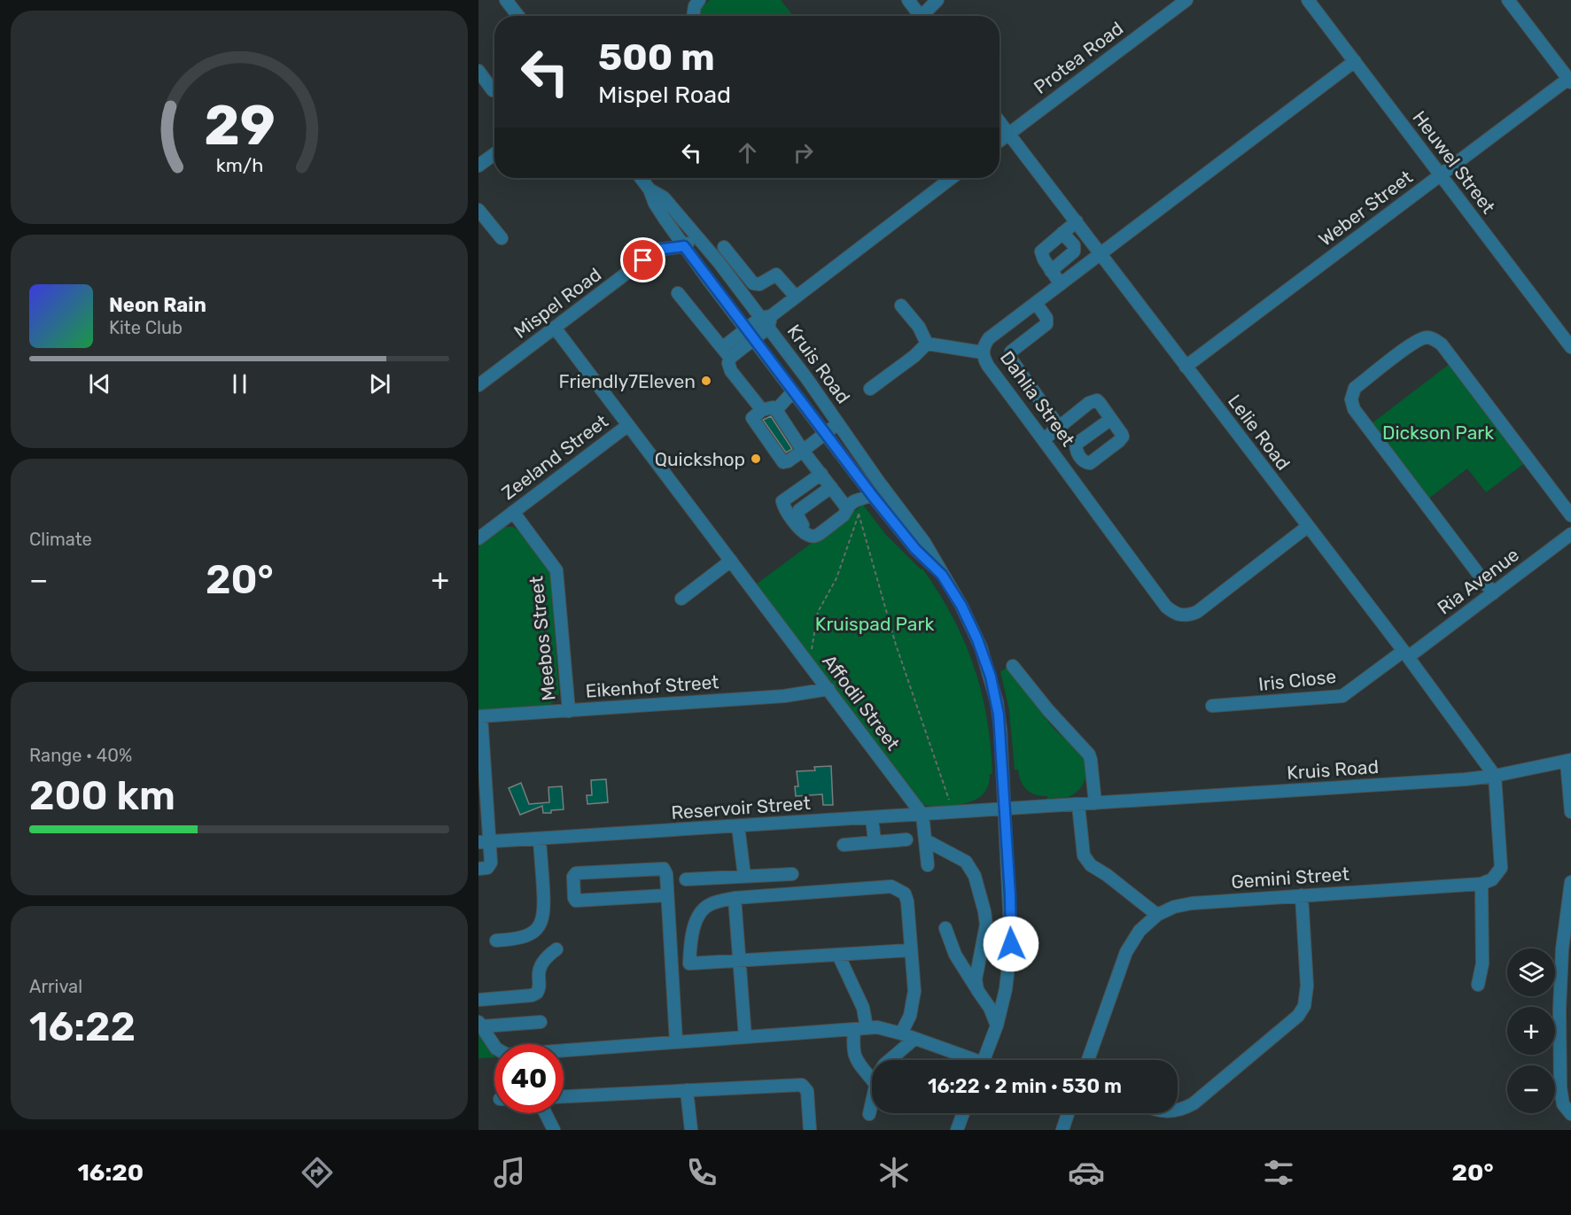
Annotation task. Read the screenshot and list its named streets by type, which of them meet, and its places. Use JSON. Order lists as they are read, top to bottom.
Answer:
{
  "streets": {
    "street": [
      "Protea Road",
      "Heuwel Street",
      "Weber Street",
      "Mispel Road",
      "Kruis Road",
      "Dahlia Street",
      "Lelie Road",
      "Zeeland Street",
      "Ria Avenue",
      "Meebos Street",
      "Iris Close",
      "Eikenhof Street",
      "Affodil Street",
      "Reservoir Street",
      "Gemini Street"
    ]
  },
  "crossings": [
    ["Protea Road", "Lelie Road"],
    ["Heuwel Street", "Weber Street"],
    ["Heuwel Street", "Dahlia Street"],
    ["Weber Street", "Lelie Road"],
    ["Mispel Road", "Kruis Road"],
    ["Mispel Road", "Affodil Street"],
    ["Kruis Road", "Lelie Road"],
    ["Kruis Road", "Reservoir Street"],
    ["Dahlia Street", "Lelie Road"],
    ["Lelie Road", "Ria Avenue"],
    ["Lelie Road", "Iris Close"],
    ["Zeeland Street", "Meebos Street"],
    ["Zeeland Street", "Affodil Street"],
    ["Ria Avenue", "Iris Close"],
    ["Meebos Street", "Eikenhof Street"],
    ["Eikenhof Street", "Affodil Street"],
    ["Affodil Street", "Reservoir Street"]
  ],
  "parks": ["Dickson Park", "Kruispad Park"],
  "places": ["Friendly7Eleven", "Quickshop"],
  "page": {
    "turn": ["500 m", "Mispel Road"],
    "song": ["Neon Rain", "Kite Club"],
    "tile": [
      "Climate",
      ["Range · 40%", "200 km"],
      ["Arrival", "16:22"]
    ],
    "heat": ["−", "20°", "+"],
    "map_buttons": ["+", "−"],
    "limit": "40",
    "trip": "16:22 · 2 min · 530 m",
    "tabs": ["16:20", "20°"],
    "gauge": ["29", "km/h"]
  }
}
